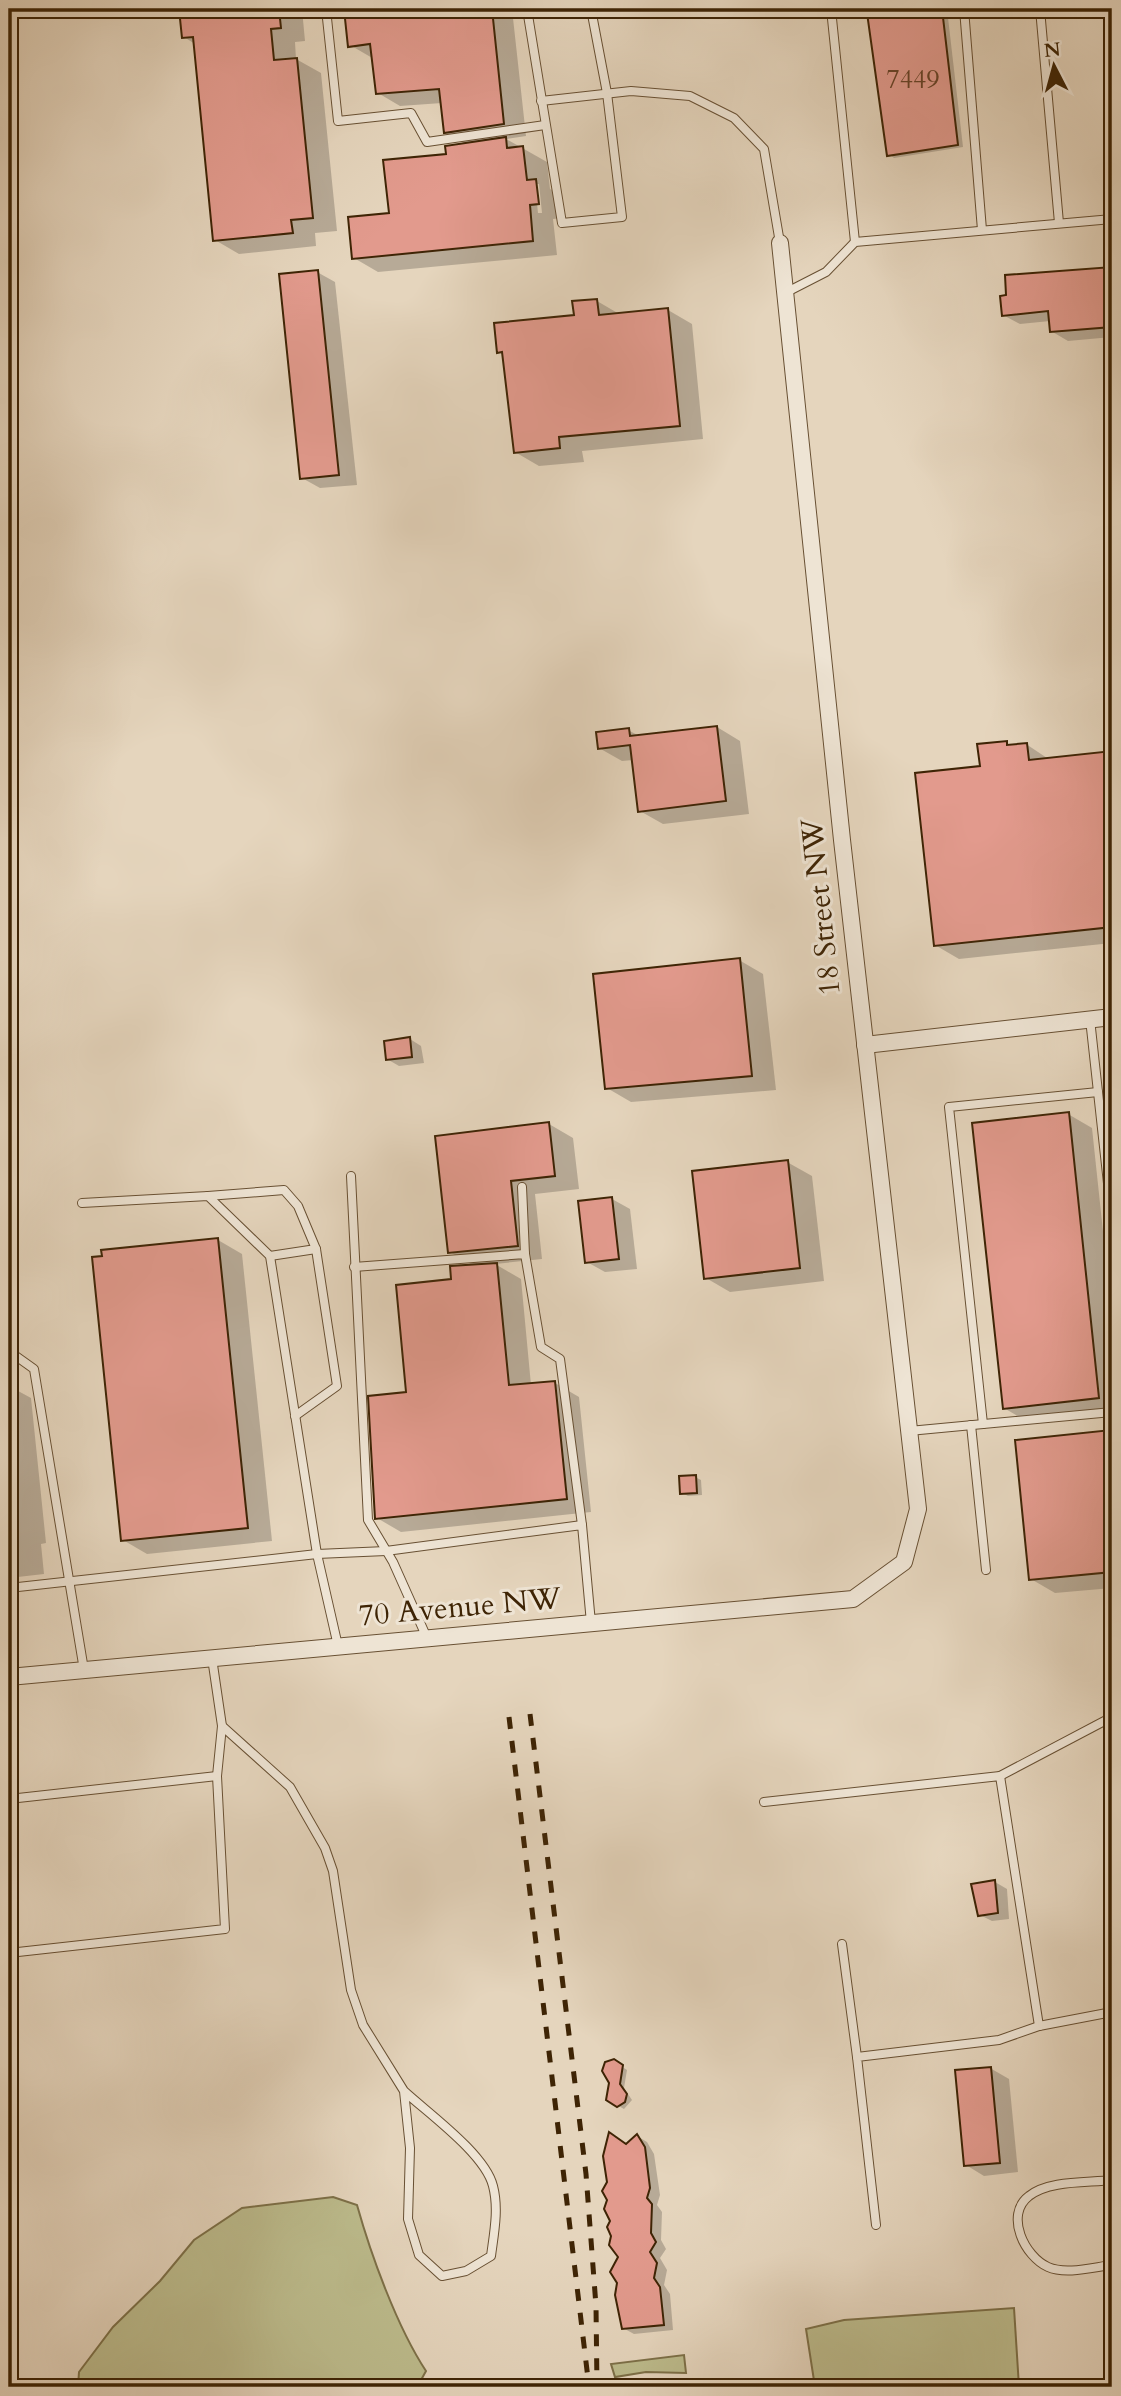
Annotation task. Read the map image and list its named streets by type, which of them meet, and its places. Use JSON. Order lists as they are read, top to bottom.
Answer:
{
  "streets": {
    "street": ["18 Street NW", "70 Avenue NW"]
  },
  "crossings": [
    ["18 Street NW", "70 Avenue NW"]
  ],
  "house_numbers": ["7449"],
  "north": "top"
}
